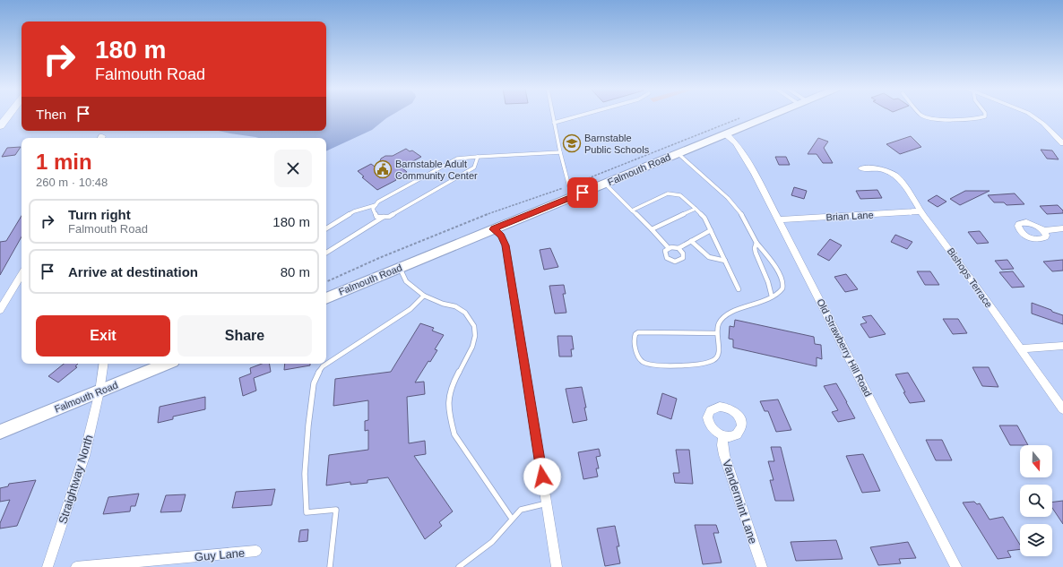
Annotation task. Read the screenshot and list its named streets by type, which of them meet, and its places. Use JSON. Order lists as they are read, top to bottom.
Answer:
{
  "streets": {
    "main road": ["Falmouth Road"],
    "street": [
      "Brian Lane",
      "Bishops Terrace",
      "Old Strawberry Hill Road",
      "Straightway North",
      "Vandermint Lane",
      "Guy Lane"
    ]
  },
  "crossings": [
    ["Falmouth Road", "Old Strawberry Hill Road"],
    ["Falmouth Road", "Straightway North"],
    ["Brian Lane", "Bishops Terrace"],
    ["Brian Lane", "Old Strawberry Hill Road"]
  ],
  "places": {
    "school or university": ["Barnstable Public Schools"],
    "public building": ["Barnstable Adult Community Center"]
  },
  "north": "bottom",
  "page": {
    "turn": ["180 m", "Falmouth Road"],
    "then": "Then",
    "heading": ["1 min", "260 m · 10:48"],
    "list": [
      {
        "name": "Turn right",
        "note": "Falmouth Road",
        "value": "180 m"
      },
      {
        "name": "Arrive at destination",
        "value": "80 m"
      }
    ],
    "buttons": ["Exit", "Share"]
  }
}
